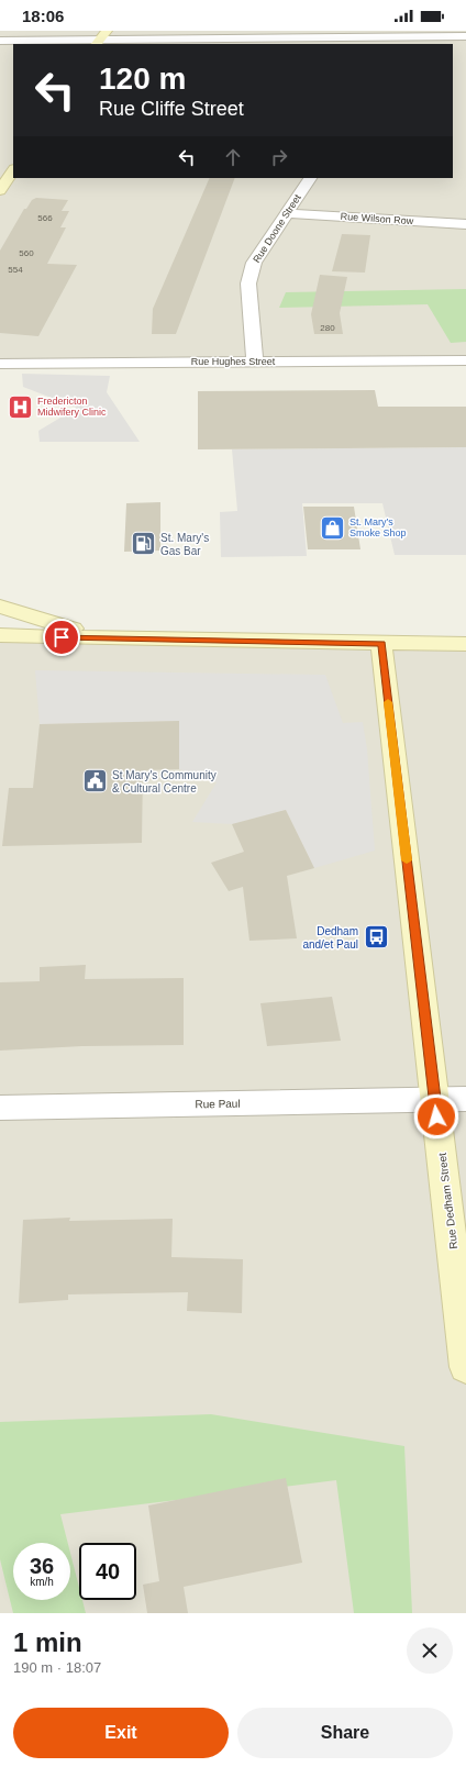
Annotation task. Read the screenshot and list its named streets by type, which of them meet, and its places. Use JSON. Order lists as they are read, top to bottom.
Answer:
{
  "streets": {
    "street": [
      "Rue Wilson Row",
      "Rue Doone Street",
      "Rue Hughes Street",
      "Rue Paul",
      "Rue Dedham Street"
    ]
  },
  "crossings": [
    ["Rue Wilson Row", "Rue Doone Street"],
    ["Rue Doone Street", "Rue Hughes Street"],
    ["Rue Paul", "Rue Dedham Street"]
  ],
  "places": {
    "hospital": ["Fredericton Midwifery Clinic"],
    "shop": ["St. Mary’s Smoke Shop"],
    "fuel station": ["St. Mary's Gas Bar"],
    "public building": ["St Mary's Community & Cultural Centre"],
    "bus stop": ["Dedham and/et Paul"]
  },
  "house_numbers": [
    "566",
    "560",
    "554",
    "280"
  ],
  "page": {
    "status": "18:06",
    "turn": ["120 m", "Rue Cliffe Street"],
    "speed": "36 km/h",
    "limit": "40",
    "heading": ["1 min", "190 m · 18:07"],
    "buttons": ["Exit", "Share"]
  }
}
